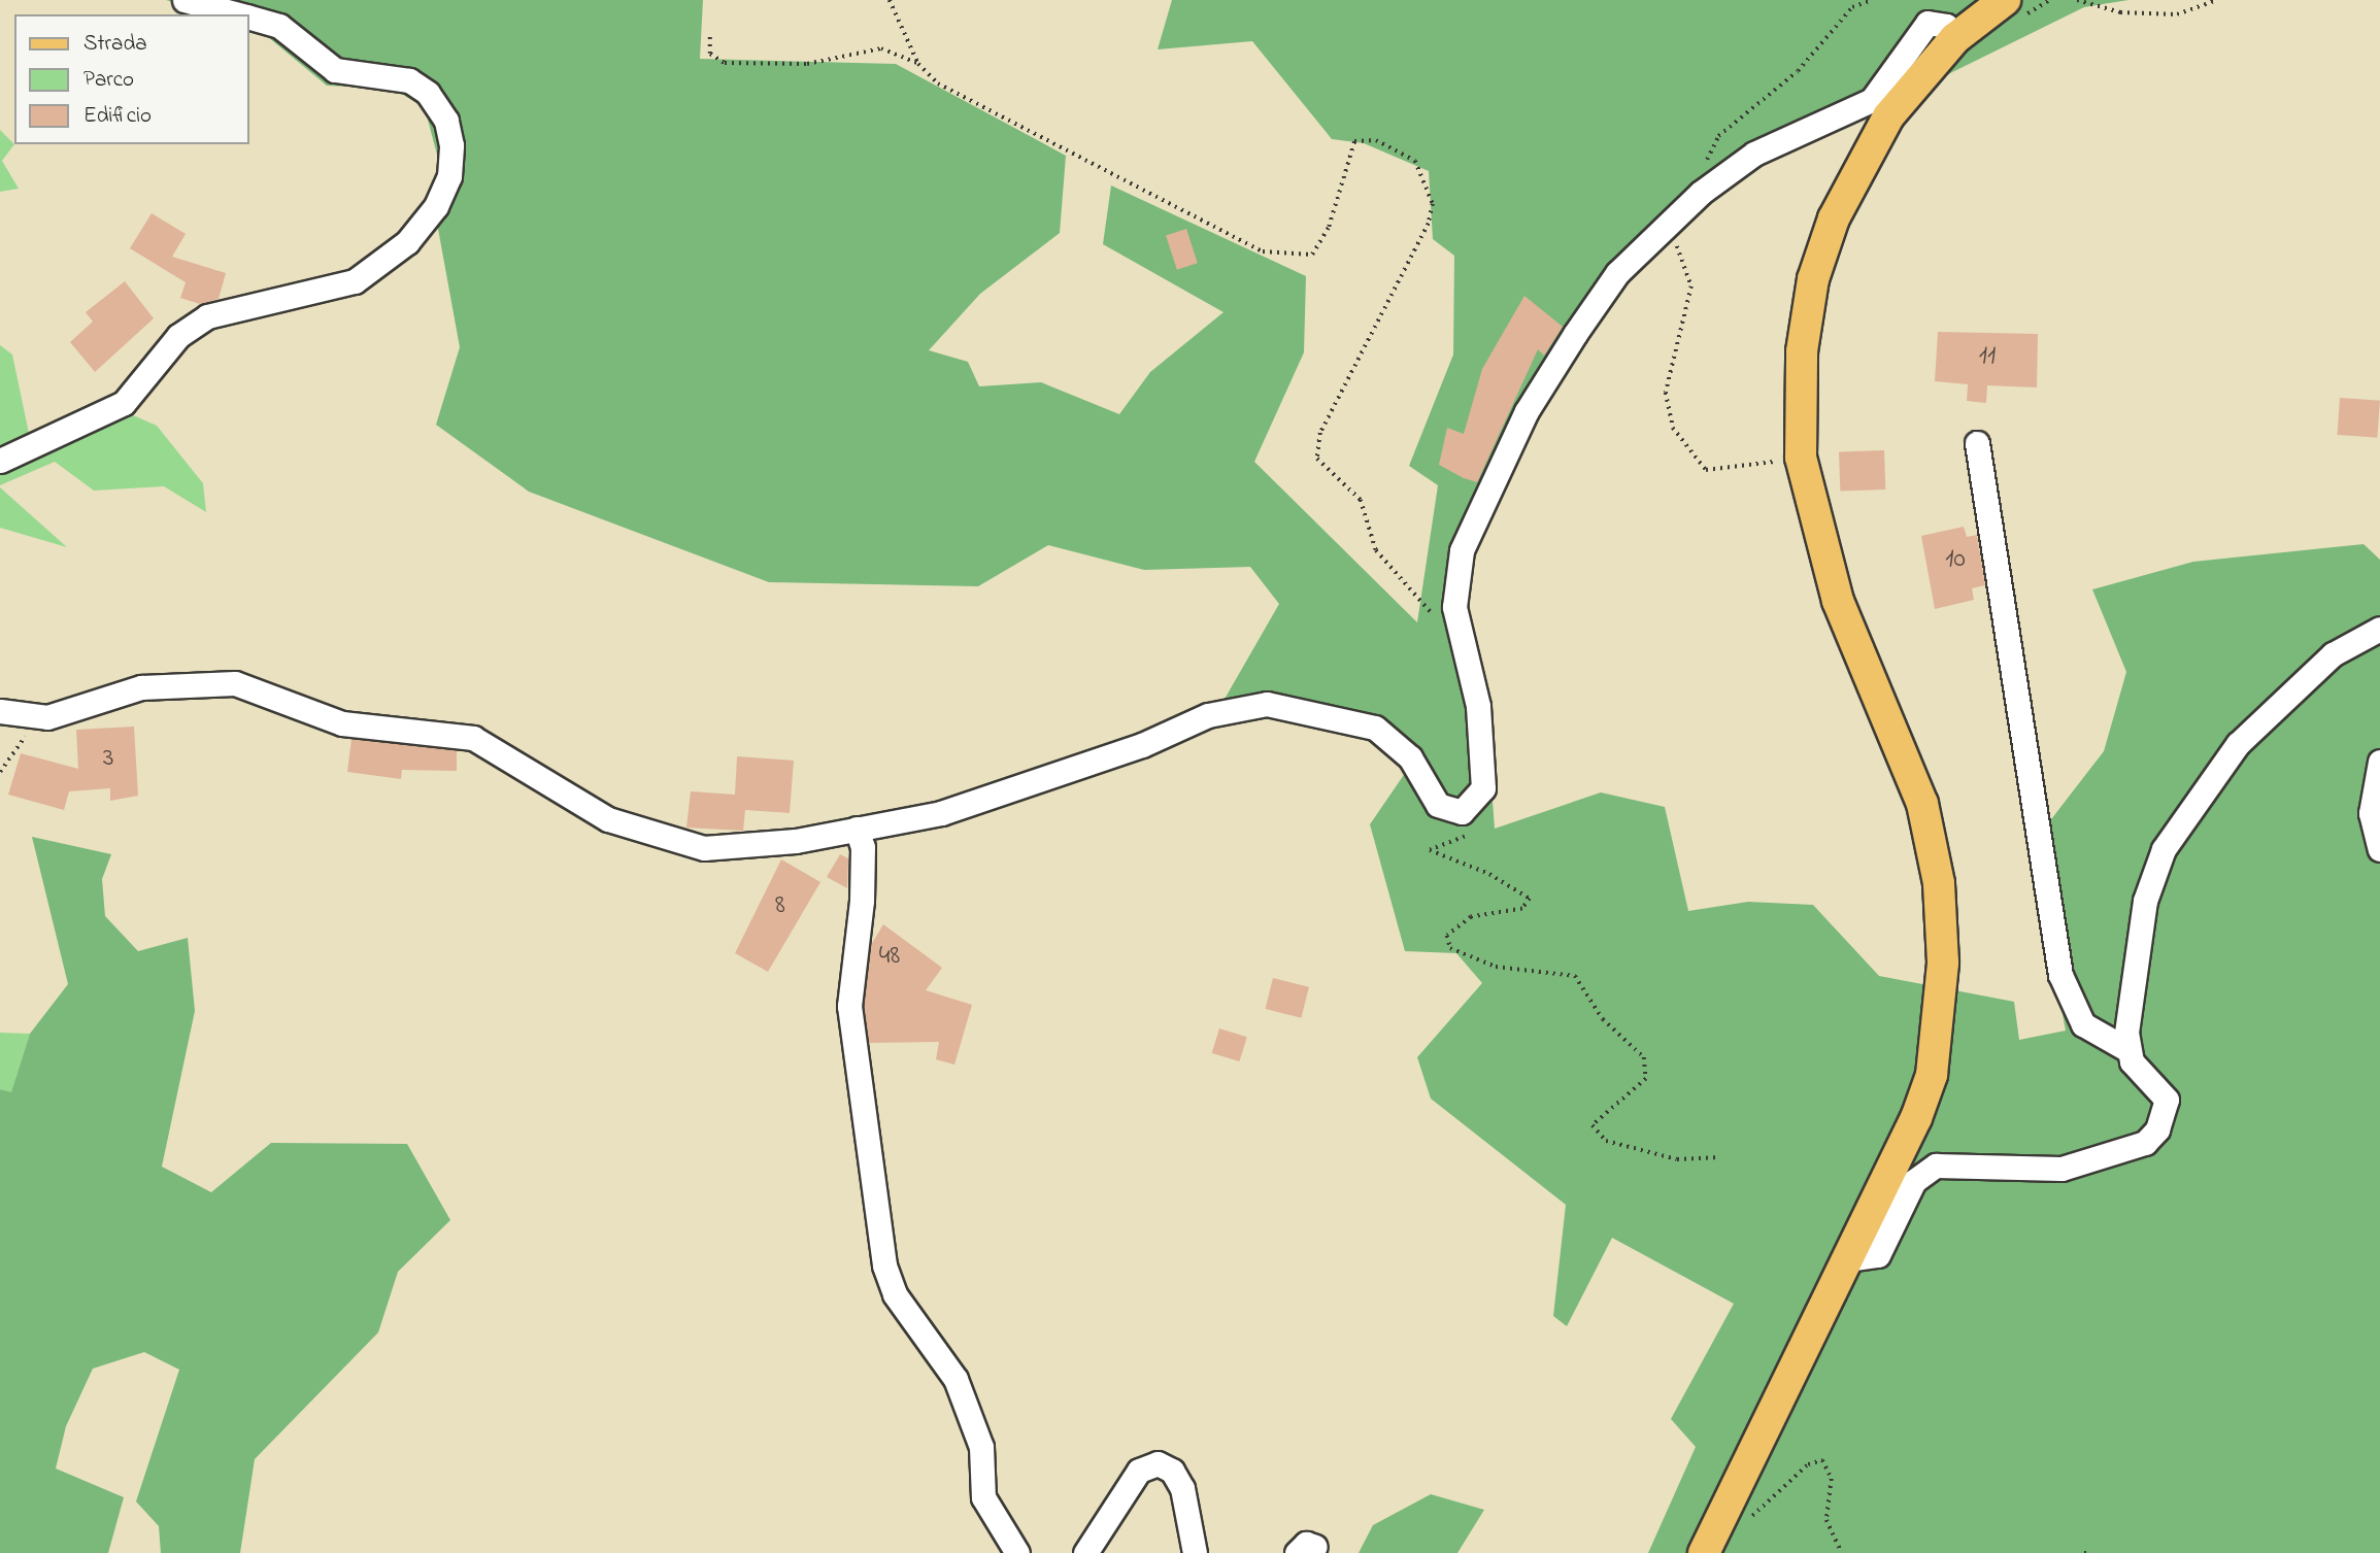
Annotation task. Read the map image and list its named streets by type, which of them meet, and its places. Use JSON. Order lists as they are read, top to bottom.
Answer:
{
  "house_numbers": [
    "11",
    "10",
    "3",
    "8",
    "48"
  ],
  "legend": ["Strada", "Parco", "Edificio"]
}
